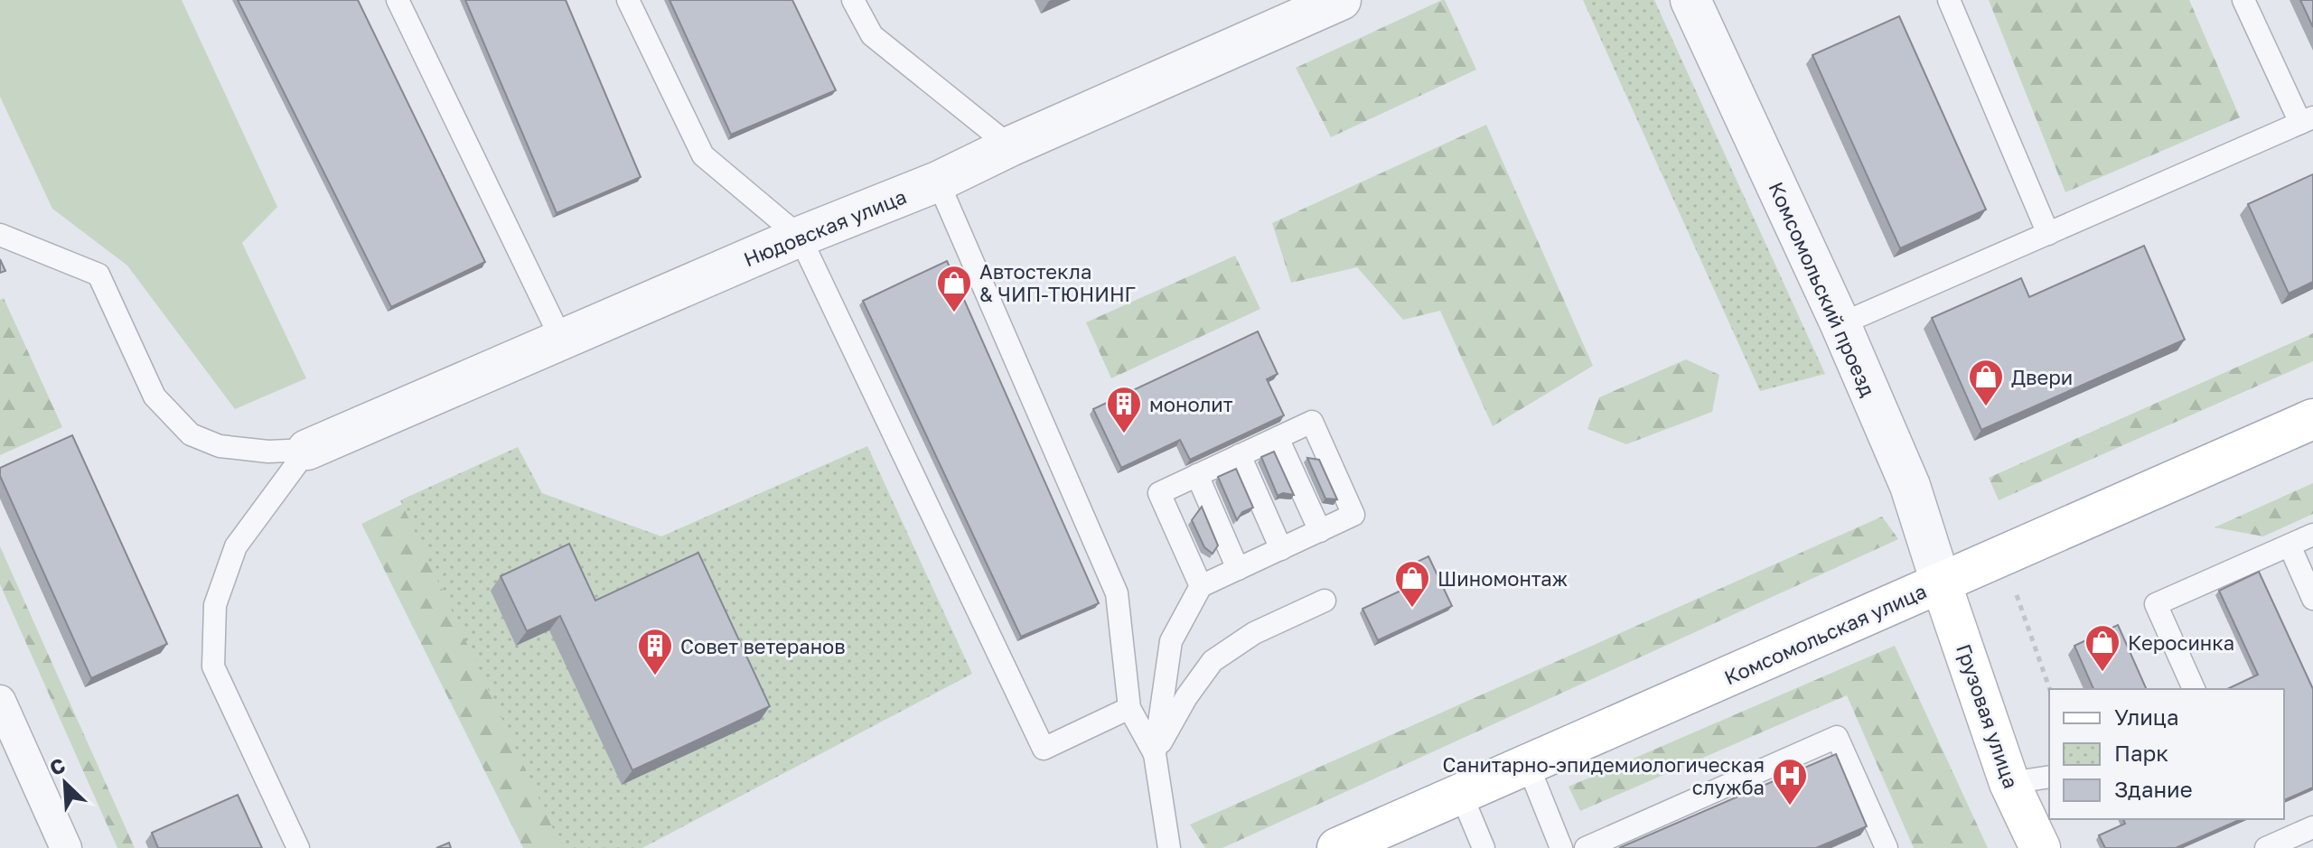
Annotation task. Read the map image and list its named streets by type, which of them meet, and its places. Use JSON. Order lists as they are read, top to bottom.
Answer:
{
  "streets": {
    "main road": ["Комсомольская улица", "Грузовая улица"],
    "street": ["Нюдовская улица", "Комсомольский проезд"]
  },
  "crossings": [
    ["Комсомольский проезд", "Комсомольская улица"],
    ["Комсомольский проезд", "Грузовая улица"],
    ["Комсомольская улица", "Грузовая улица"]
  ],
  "places": {
    "shop": [
      "Автостекла & ЧИП-ТЮНИНГ",
      "Двери",
      "Шиномонтаж",
      "Керосинка"
    ],
    "building": ["монолит", "Совет ветеранов"],
    "hospital": ["Санитарно-эпидемиологическая служба"]
  },
  "legend": ["Улица", "Парк", "Здание"],
  "north": "top left"
}
